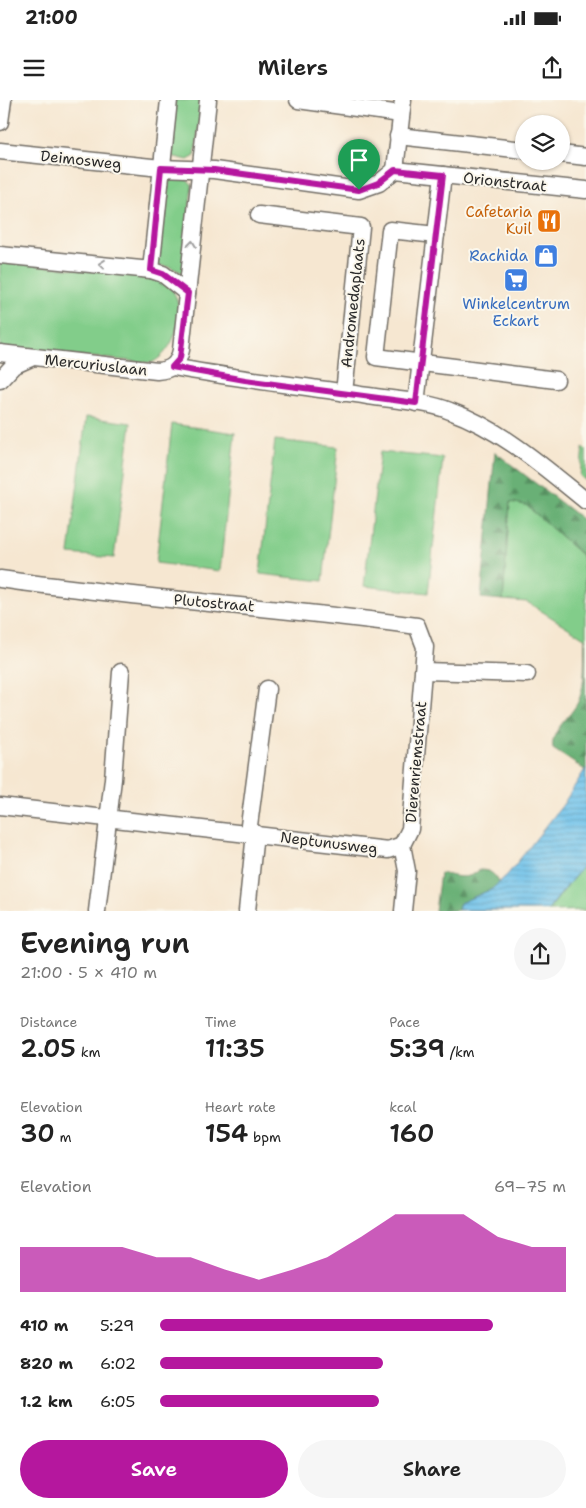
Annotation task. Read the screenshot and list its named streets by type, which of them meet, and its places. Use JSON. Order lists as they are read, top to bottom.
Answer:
{
  "streets": {
    "street": [
      "Deimosweg",
      "Orionstraat",
      "Andromedaplaats",
      "Mercuriuslaan",
      "Plutostraat",
      "Dierenriemstraat",
      "Neptunusweg"
    ]
  },
  "crossings": [
    ["Andromedaplaats", "Mercuriuslaan"],
    ["Plutostraat", "Dierenriemstraat"],
    ["Dierenriemstraat", "Neptunusweg"]
  ],
  "places": {
    "restaurant": ["Cafetaria Kuil"],
    "shop": ["Rachida"],
    "supermarket": ["Winkelcentrum Eckart"]
  },
  "page": {
    "status": "21:00",
    "header": "Milers",
    "heading": ["Evening run", "21:00 · 5 × 410 m"],
    "stats": [
      ["Distance", "2.05 km"],
      ["Time", "11:35"],
      ["Pace", "5:39 /km"],
      ["Elevation", "30 m"],
      ["Heart rate", "154 bpm"],
      ["kcal", "160"]
    ],
    "chart": ["Elevation", "69–75 m"],
    "list": [
      {
        "name": "410 m",
        "note": "5:29"
      },
      {
        "name": "820 m",
        "note": "6:02"
      },
      {
        "name": "1.2 km",
        "note": "6:05"
      }
    ],
    "buttons": ["Save", "Share"]
  }
}
